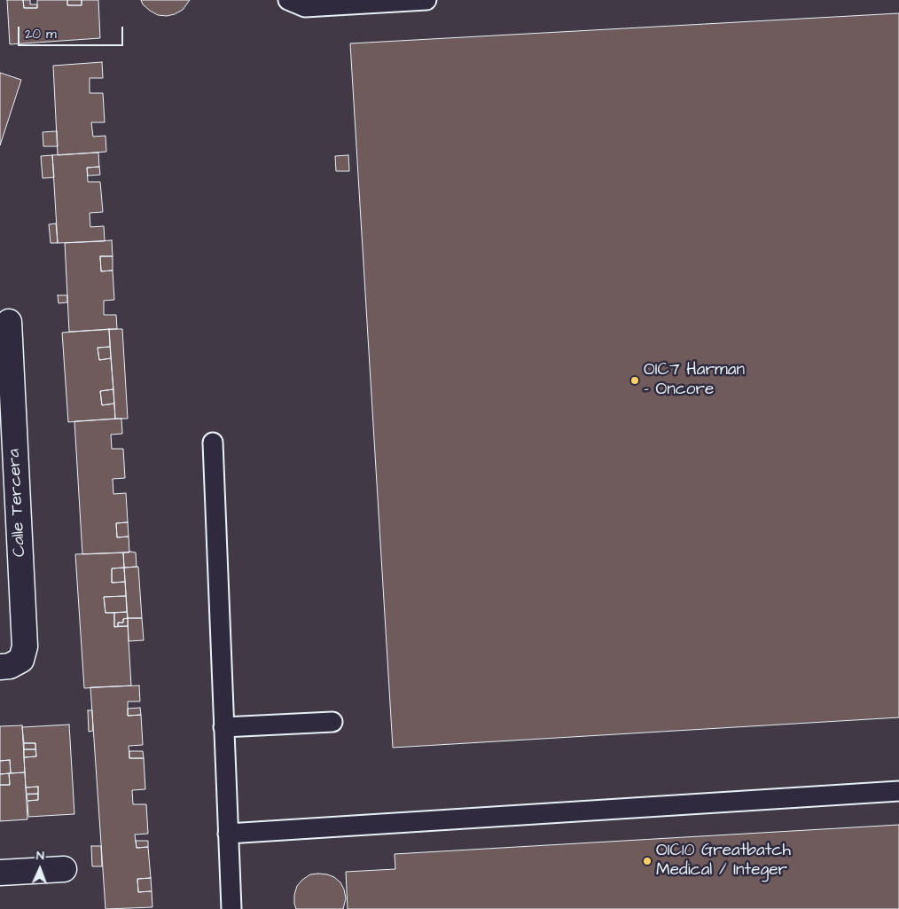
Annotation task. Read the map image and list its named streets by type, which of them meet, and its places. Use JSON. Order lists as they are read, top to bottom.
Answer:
{
  "streets": {
    "street": ["Calle Tercera"]
  },
  "places": ["OIC7 Harman - Oncore", "OIC10 Greatbatch Medical / Integer"],
  "scale_bar": "20 m",
  "north": "top"
}
